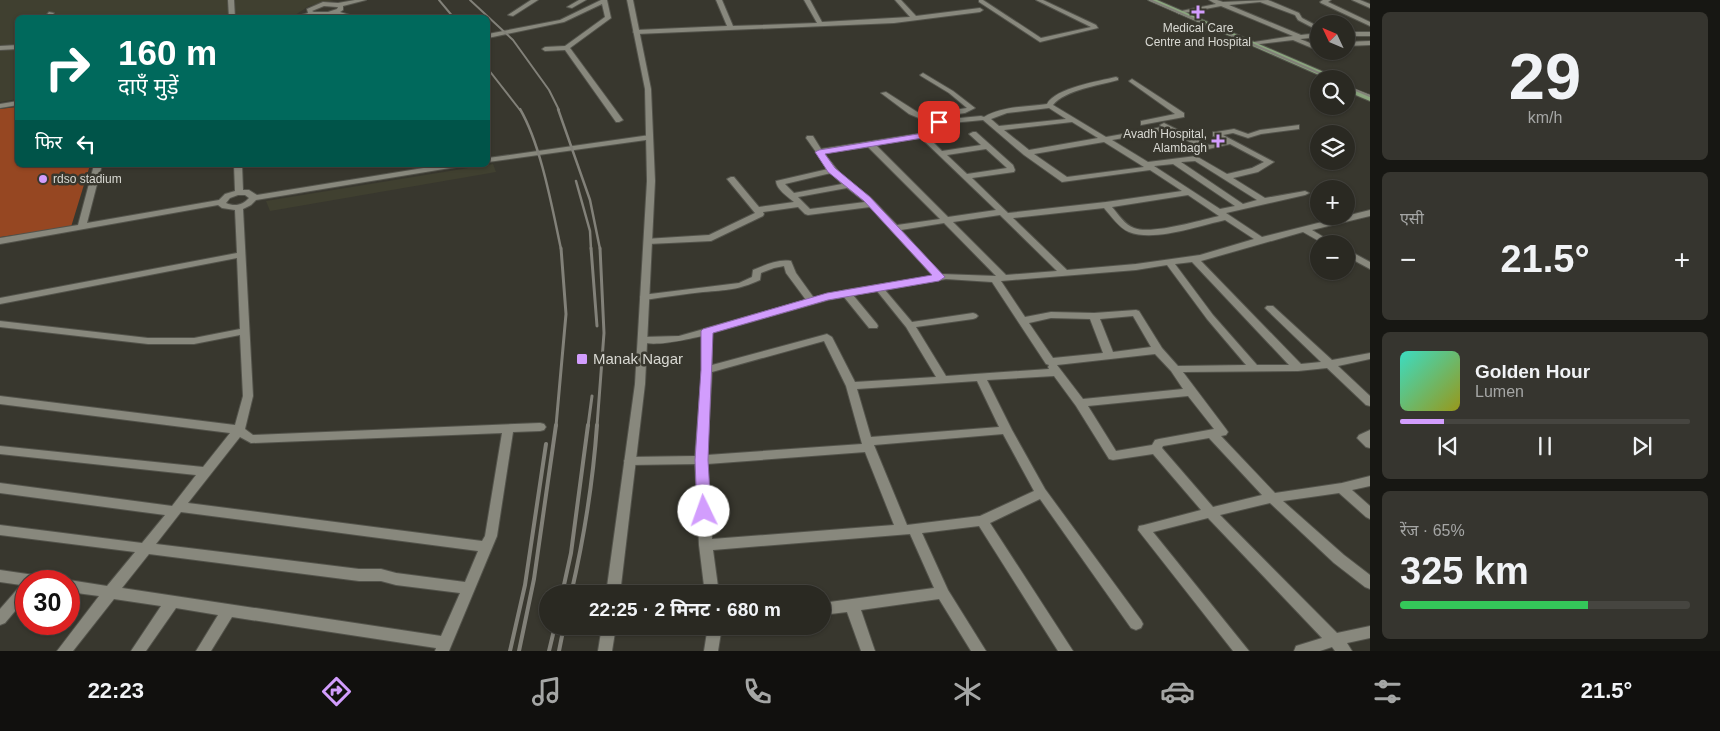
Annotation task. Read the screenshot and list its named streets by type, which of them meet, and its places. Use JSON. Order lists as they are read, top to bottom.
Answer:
{
  "places": {
    "health": ["Medical Care Centre and Hospital", "Avadh Hospital, Alambagh"],
    "other": ["rdso stadium"],
    "transit": ["Manak Nagar"]
  },
  "north": "top left",
  "page": {
    "tile": [
      ["29", "km/h"],
      "एसी",
      ["रेंज · 65%", "325 km"]
    ],
    "map_buttons": ["+", "−"],
    "turn": ["160 m", "दाएँ मुड़ें"],
    "then": "फिर",
    "heat": ["−", "21.5°", "+"],
    "song": ["Golden Hour", "Lumen"],
    "limit": "30",
    "trip": "22:25 · 2 मिनट · 680 m",
    "tabs": ["22:23", "21.5°"]
  }
}
